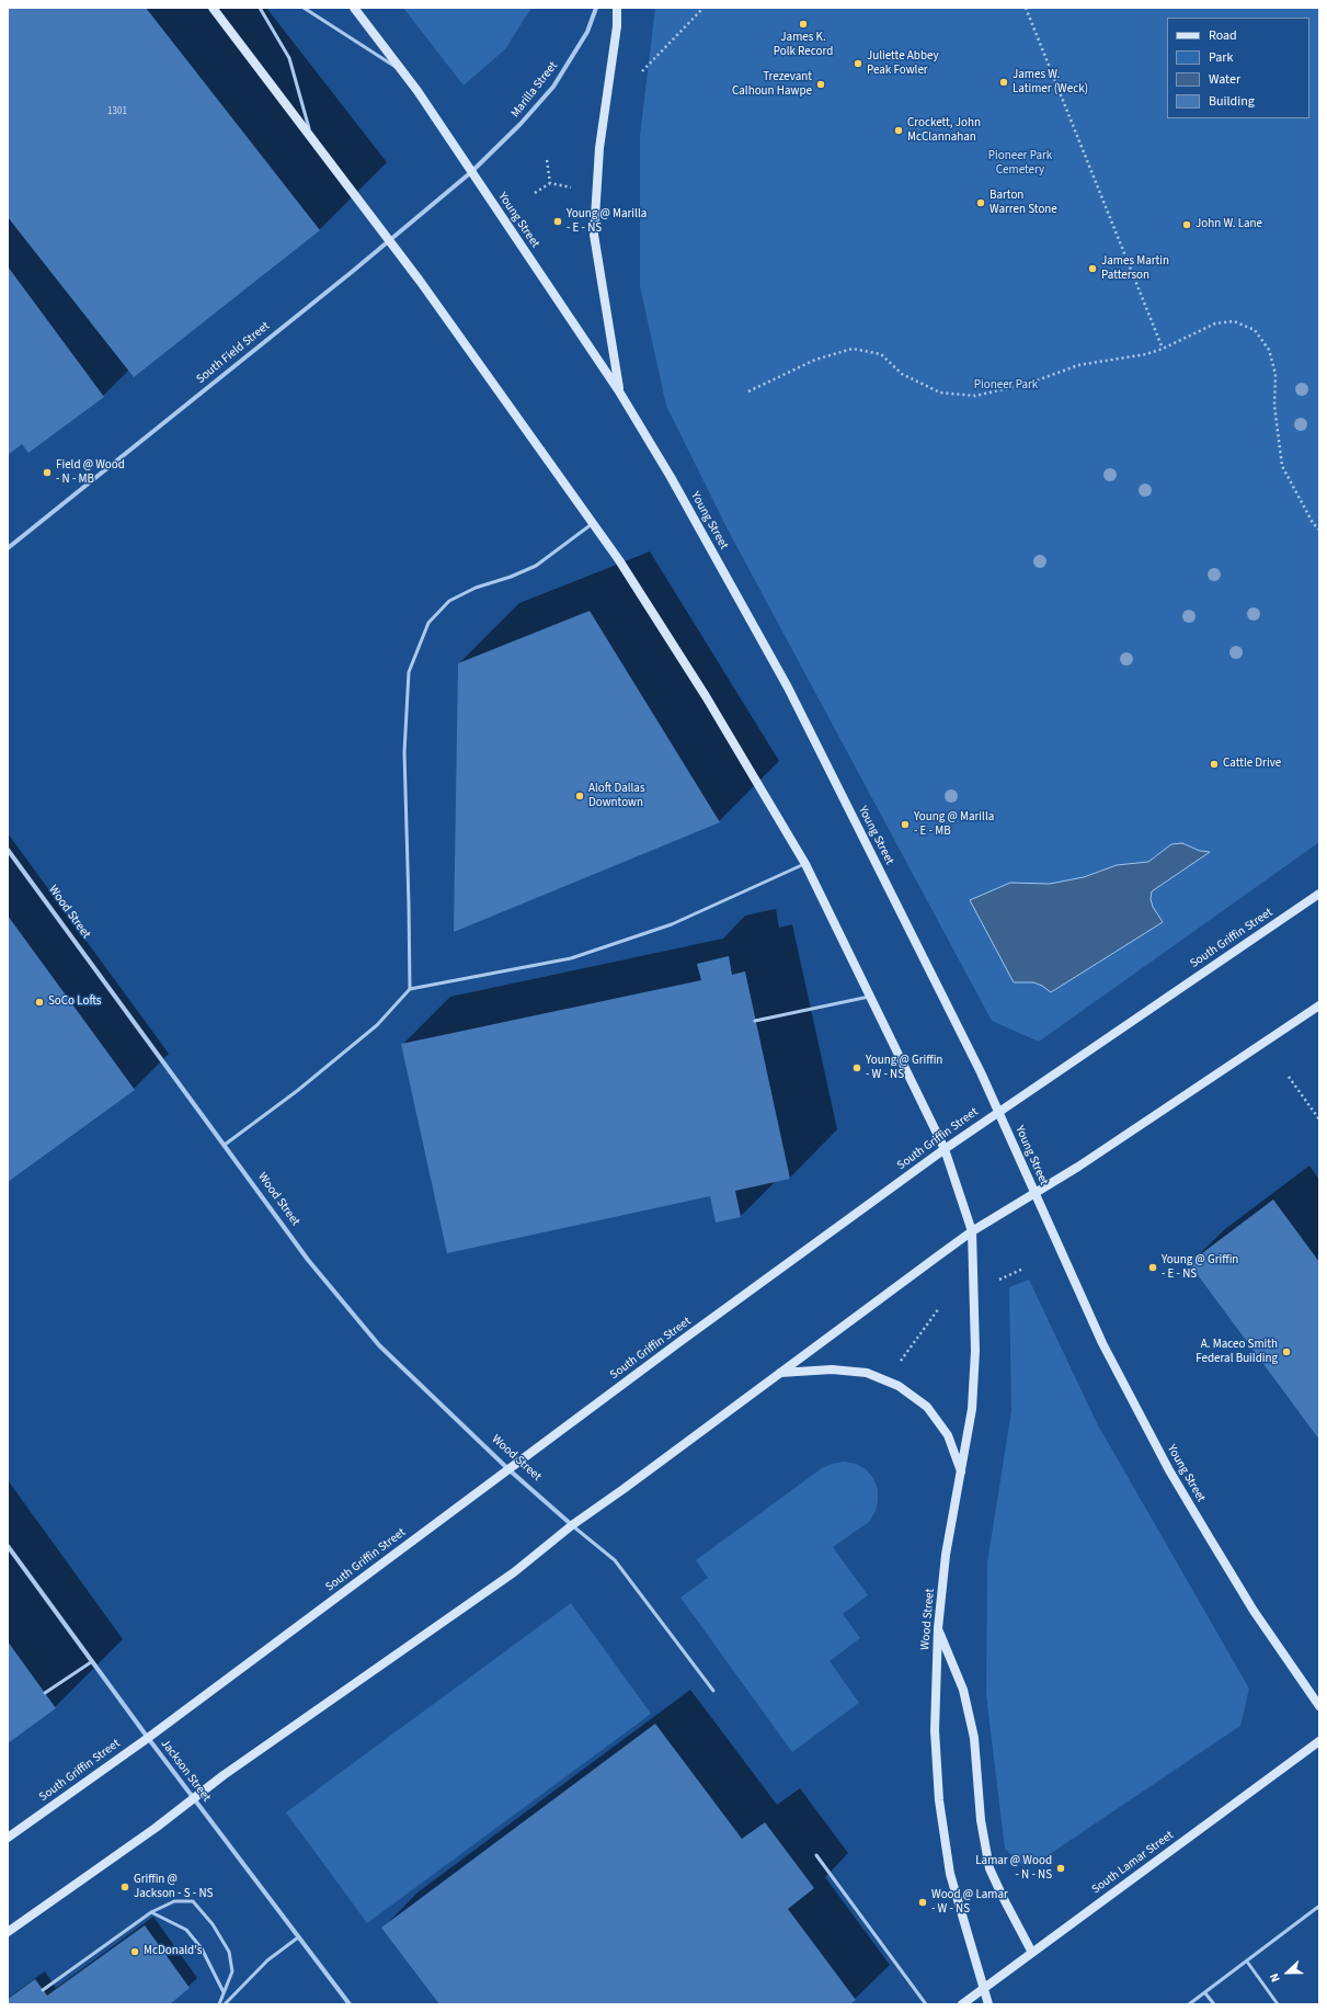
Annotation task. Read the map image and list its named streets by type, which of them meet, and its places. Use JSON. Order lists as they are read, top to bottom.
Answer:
{
  "streets": {
    "main road": [
      "Young Street",
      "Wood Street",
      "South Griffin Street",
      "South Lamar Street"
    ],
    "street": ["Marilla Street", "South Field Street", "Jackson Street"]
  },
  "crossings": [
    ["Marilla Street", "Young Street"],
    ["Marilla Street", "South Field Street"],
    ["Young Street", "South Field Street"],
    ["Young Street", "South Griffin Street"],
    ["Wood Street", "South Griffin Street"],
    ["Wood Street", "South Lamar Street"],
    ["South Griffin Street", "Jackson Street"]
  ],
  "parks": ["Pioneer Park Cemetery", "Pioneer Park"],
  "places": [
    "James K. Polk Record",
    "Juliette Abbey Peak Fowler",
    "James W. Latimer (Weck)",
    "Trezevant Calhoun Hawpe",
    "Crockett, John McClannahan",
    "Barton Warren Stone",
    "Young @ Marilla - E - NS",
    "John W. Lane",
    "James Martin Patterson",
    "Field @ Wood - N - MB",
    "Cattle Drive",
    "Aloft Dallas Downtown",
    "Young @ Marilla - E - MB",
    "SoCo Lofts",
    "Young @ Griffin - W - NS",
    "Young @ Griffin - E - NS",
    "A. Maceo Smith Federal Building",
    "Lamar @ Wood - N - NS",
    "Griffin @ Jackson - S - NS",
    "Wood @ Lamar - W - NS",
    "McDonald's"
  ],
  "house_numbers": ["1301"],
  "legend": [
    "Road",
    "Park",
    "Water",
    "Building"
  ],
  "north": "left"
}
